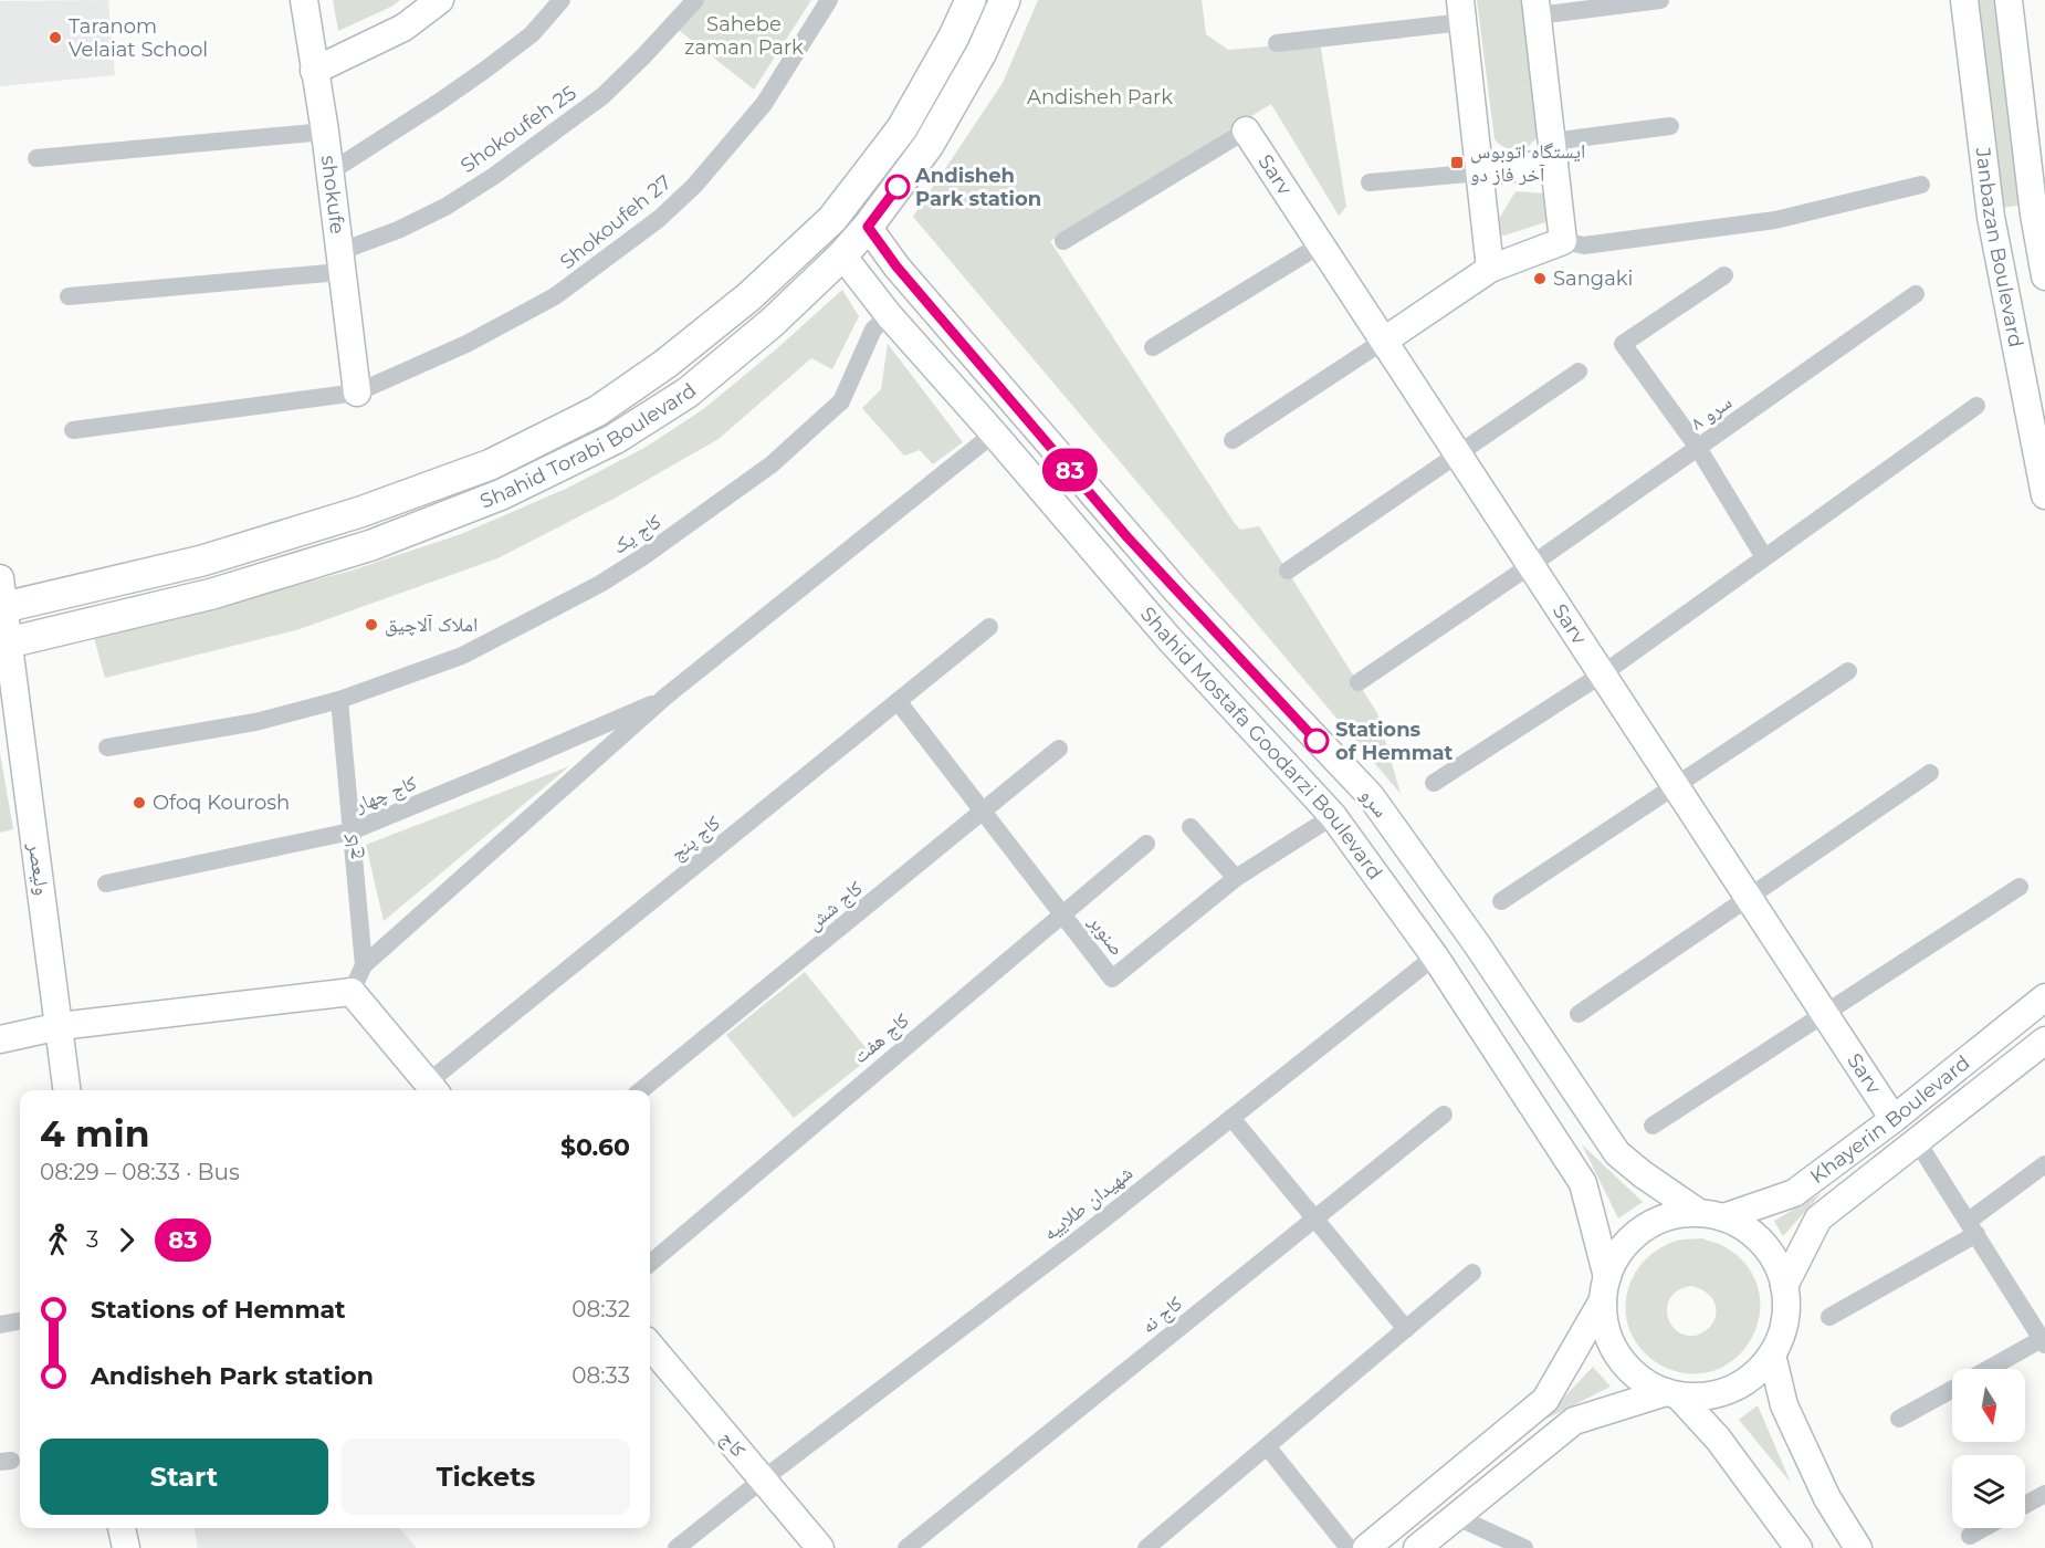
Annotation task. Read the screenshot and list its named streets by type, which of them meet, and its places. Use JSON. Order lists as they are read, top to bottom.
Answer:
{
  "streets": {
    "main road": [
      "Sarv",
      "shokufe",
      "Janbazan Boulevard",
      "Shahid Torabi Boulevard",
      "Shahid Mostafa Goodarzi Boulevard",
      "سرو",
      "کاج",
      "ولیعصر",
      "Khayerin Boulevard"
    ],
    "street": [
      "Shokoufeh 25",
      "Shokoufeh 27",
      "سرو ۸",
      "کاج یک",
      "کاج چهار",
      "کاج پنج",
      "کاج شش",
      "صنوبر",
      "کاج هفت",
      "شهیدان طلاییه",
      "کاج نه"
    ]
  },
  "crossings": [
    ["Shokoufeh 25", "shokufe"],
    ["Sarv", "سرو ۸"],
    ["Sarv", "Khayerin Boulevard"],
    ["shokufe", "Shokoufeh 27"],
    ["Shahid Torabi Boulevard", "Shahid Mostafa Goodarzi Boulevard"],
    ["Shahid Torabi Boulevard", "سرو"],
    ["Shahid Torabi Boulevard", "ولیعصر"],
    ["کاج یک", "Shahid Mostafa Goodarzi Boulevard"],
    ["کاج یک", "کاج"],
    ["Shahid Mostafa Goodarzi Boulevard", "سرو"],
    ["Shahid Mostafa Goodarzi Boulevard", "صنوبر"],
    ["Shahid Mostafa Goodarzi Boulevard", "Khayerin Boulevard"],
    ["Shahid Mostafa Goodarzi Boulevard", "شهیدان طلاییه"],
    ["کاج چهار", "کاج"],
    ["سرو", "Khayerin Boulevard"],
    ["کاج پنج", "صنوبر"],
    ["کاج", "شهیدان طلاییه"],
    ["کاج شش", "صنوبر"],
    ["صنوبر", "کاج هفت"]
  ],
  "parks": ["Sahebe zaman Park", "Andisheh Park"],
  "places": {
    "other": [
      "Taranom Velaiat School",
      "Andisheh Park station",
      "Sangaki",
      "املاک آلاچیق",
      "Stations of Hemmat",
      "Ofoq Kourosh"
    ],
    "transit": ["ایستگاه اتوبوس آخر فاز دو"]
  },
  "lines": ["bus line 83"],
  "north": "bottom",
  "page": {
    "on_map": "83",
    "heading": ["4 min", "08:29 – 08:33 · Bus", "$0.60"],
    "legs": ["3", "83"],
    "list": [
      {
        "name": "Stations of Hemmat",
        "value": "08:32"
      },
      {
        "name": "Andisheh Park station",
        "value": "08:33"
      }
    ],
    "buttons": ["Start", "Tickets"]
  }
}
